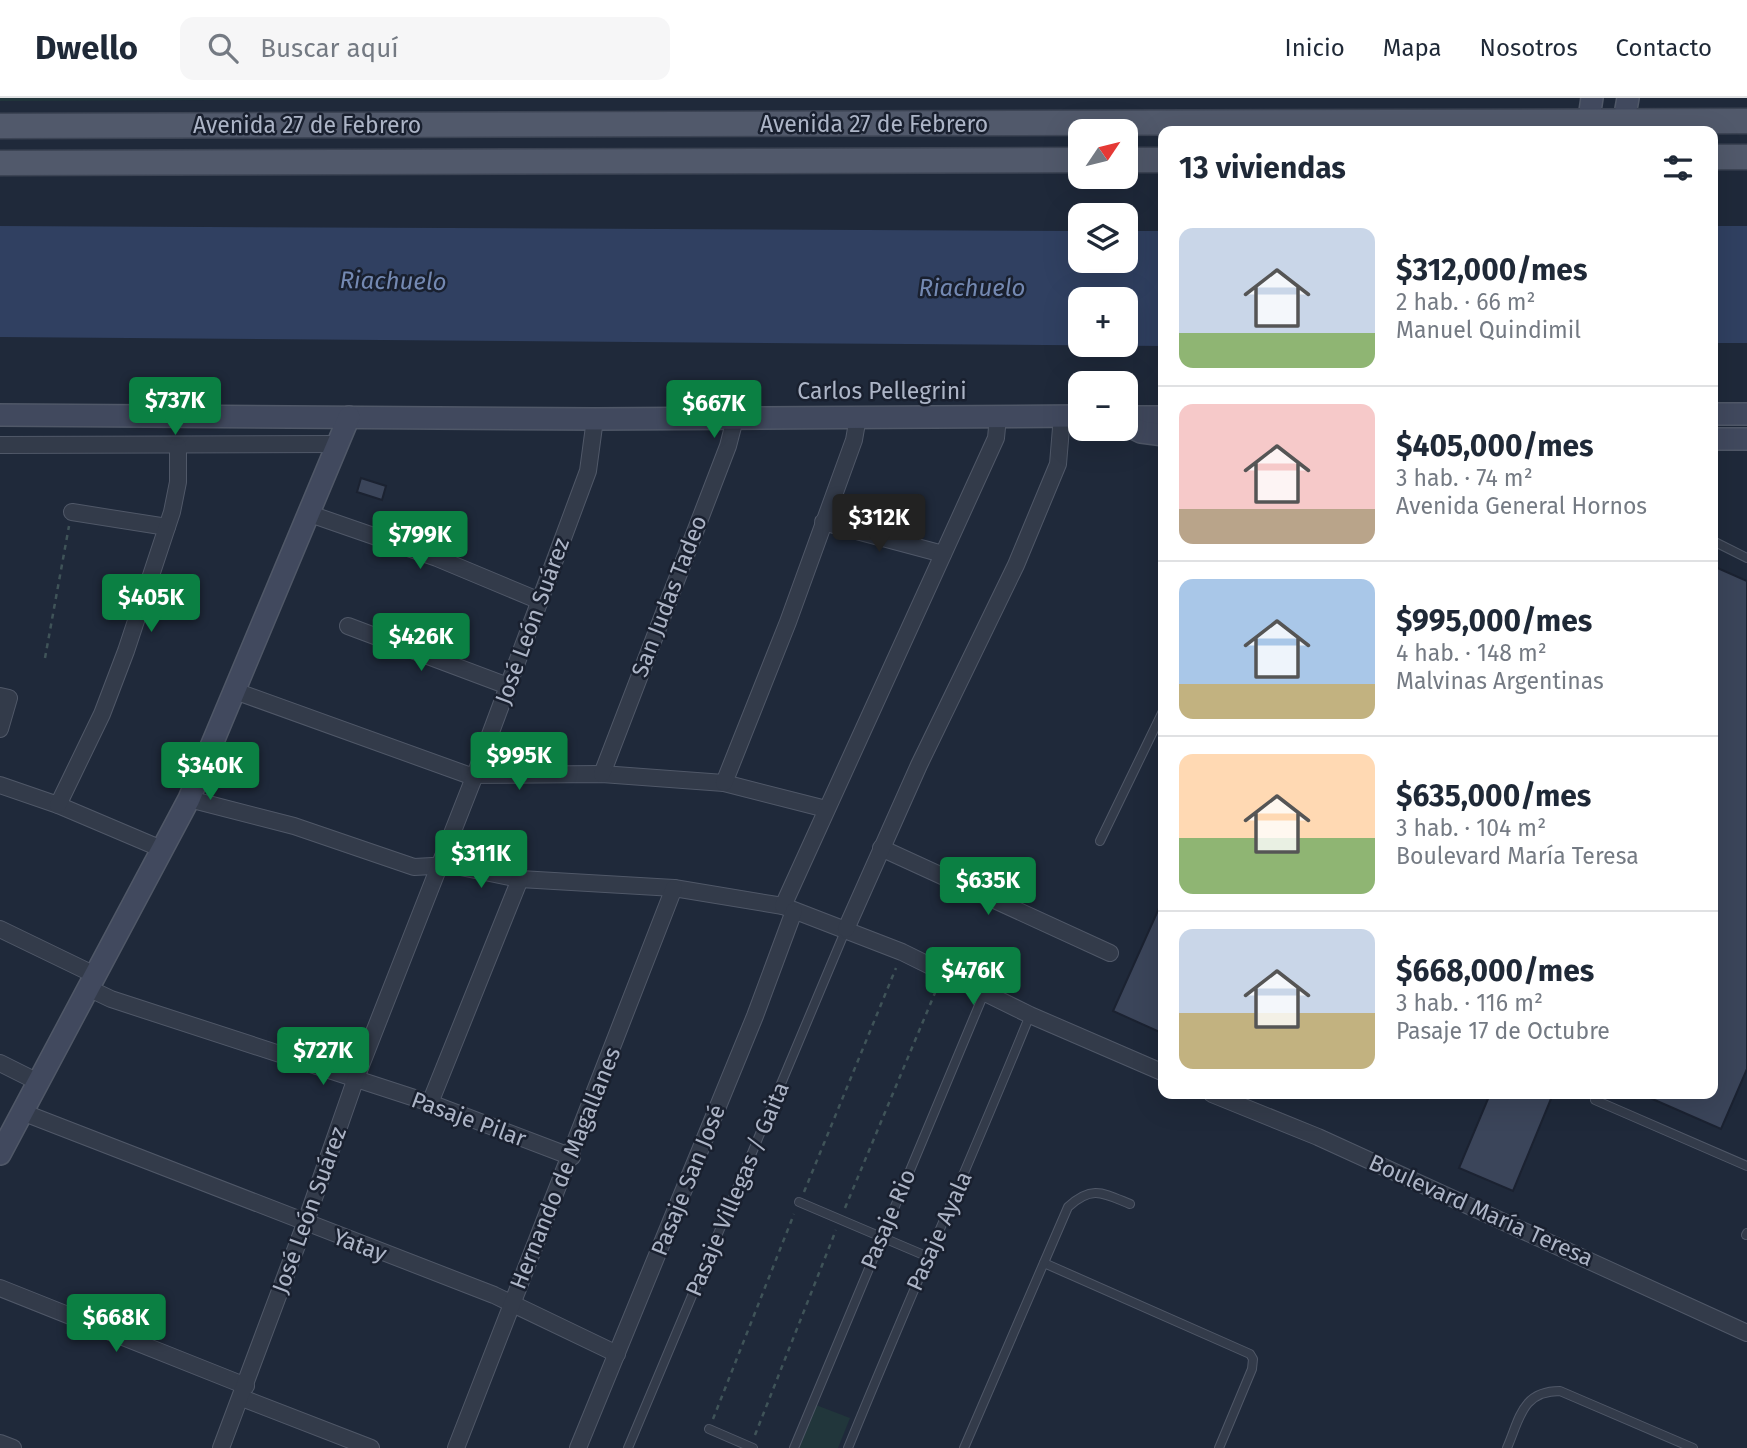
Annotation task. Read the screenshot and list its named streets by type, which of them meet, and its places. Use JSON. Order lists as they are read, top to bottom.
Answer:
{
  "streets": {
    "main road": ["Avenida 27 de Febrero", "Carlos Pellegrini"],
    "street": [
      "San Judas Tadeo",
      "José León Suárez",
      "Pasaje Pilar",
      "Hernando de Magallanes",
      "Pasaje San José",
      "Boulevard María Teresa",
      "Yatay"
    ],
    "lane": ["Pasaje Villegas / Gaita", "Pasaje Rio", "Pasaje Ayala"]
  },
  "crossings": [
    ["Carlos Pellegrini", "San Judas Tadeo"],
    ["Carlos Pellegrini", "José León Suárez"],
    ["Carlos Pellegrini", "Pasaje San José"],
    ["José León Suárez", "Pasaje Pilar"],
    ["José León Suárez", "Yatay"],
    ["Pasaje Pilar", "Hernando de Magallanes"],
    ["Hernando de Magallanes", "Yatay"],
    ["Pasaje San José", "Yatay"]
  ],
  "water": ["Riachuelo"],
  "north": "top right",
  "page": {
    "header": "Dwello",
    "search": "Buscar aquí",
    "nav": [
      "Inicio",
      "Mapa",
      "Nosotros",
      "Contacto"
    ],
    "map_buttons": ["+", "−"],
    "heading": "13 viviendas",
    "list": [
      {
        "name": "$312,000/mes",
        "note": "2 hab. · 66 m² · Manuel Quindimil"
      },
      {
        "name": "$405,000/mes",
        "note": "3 hab. · 74 m² · Avenida General Hornos"
      },
      {
        "name": "$995,000/mes",
        "note": "4 hab. · 148 m² · Malvinas Argentinas"
      },
      {
        "name": "$635,000/mes",
        "note": "3 hab. · 104 m² · Boulevard María Teresa"
      },
      {
        "name": "$668,000/mes",
        "note": "3 hab. · 116 m² · Pasaje 17 de Octubre"
      }
    ],
    "price": [
      "$737K",
      "$667K",
      "$312K",
      "$799K",
      "$405K",
      "$426K",
      "$995K",
      "$340K",
      "$311K",
      "$635K",
      "$476K",
      "$727K",
      "$668K"
    ]
  }
}
